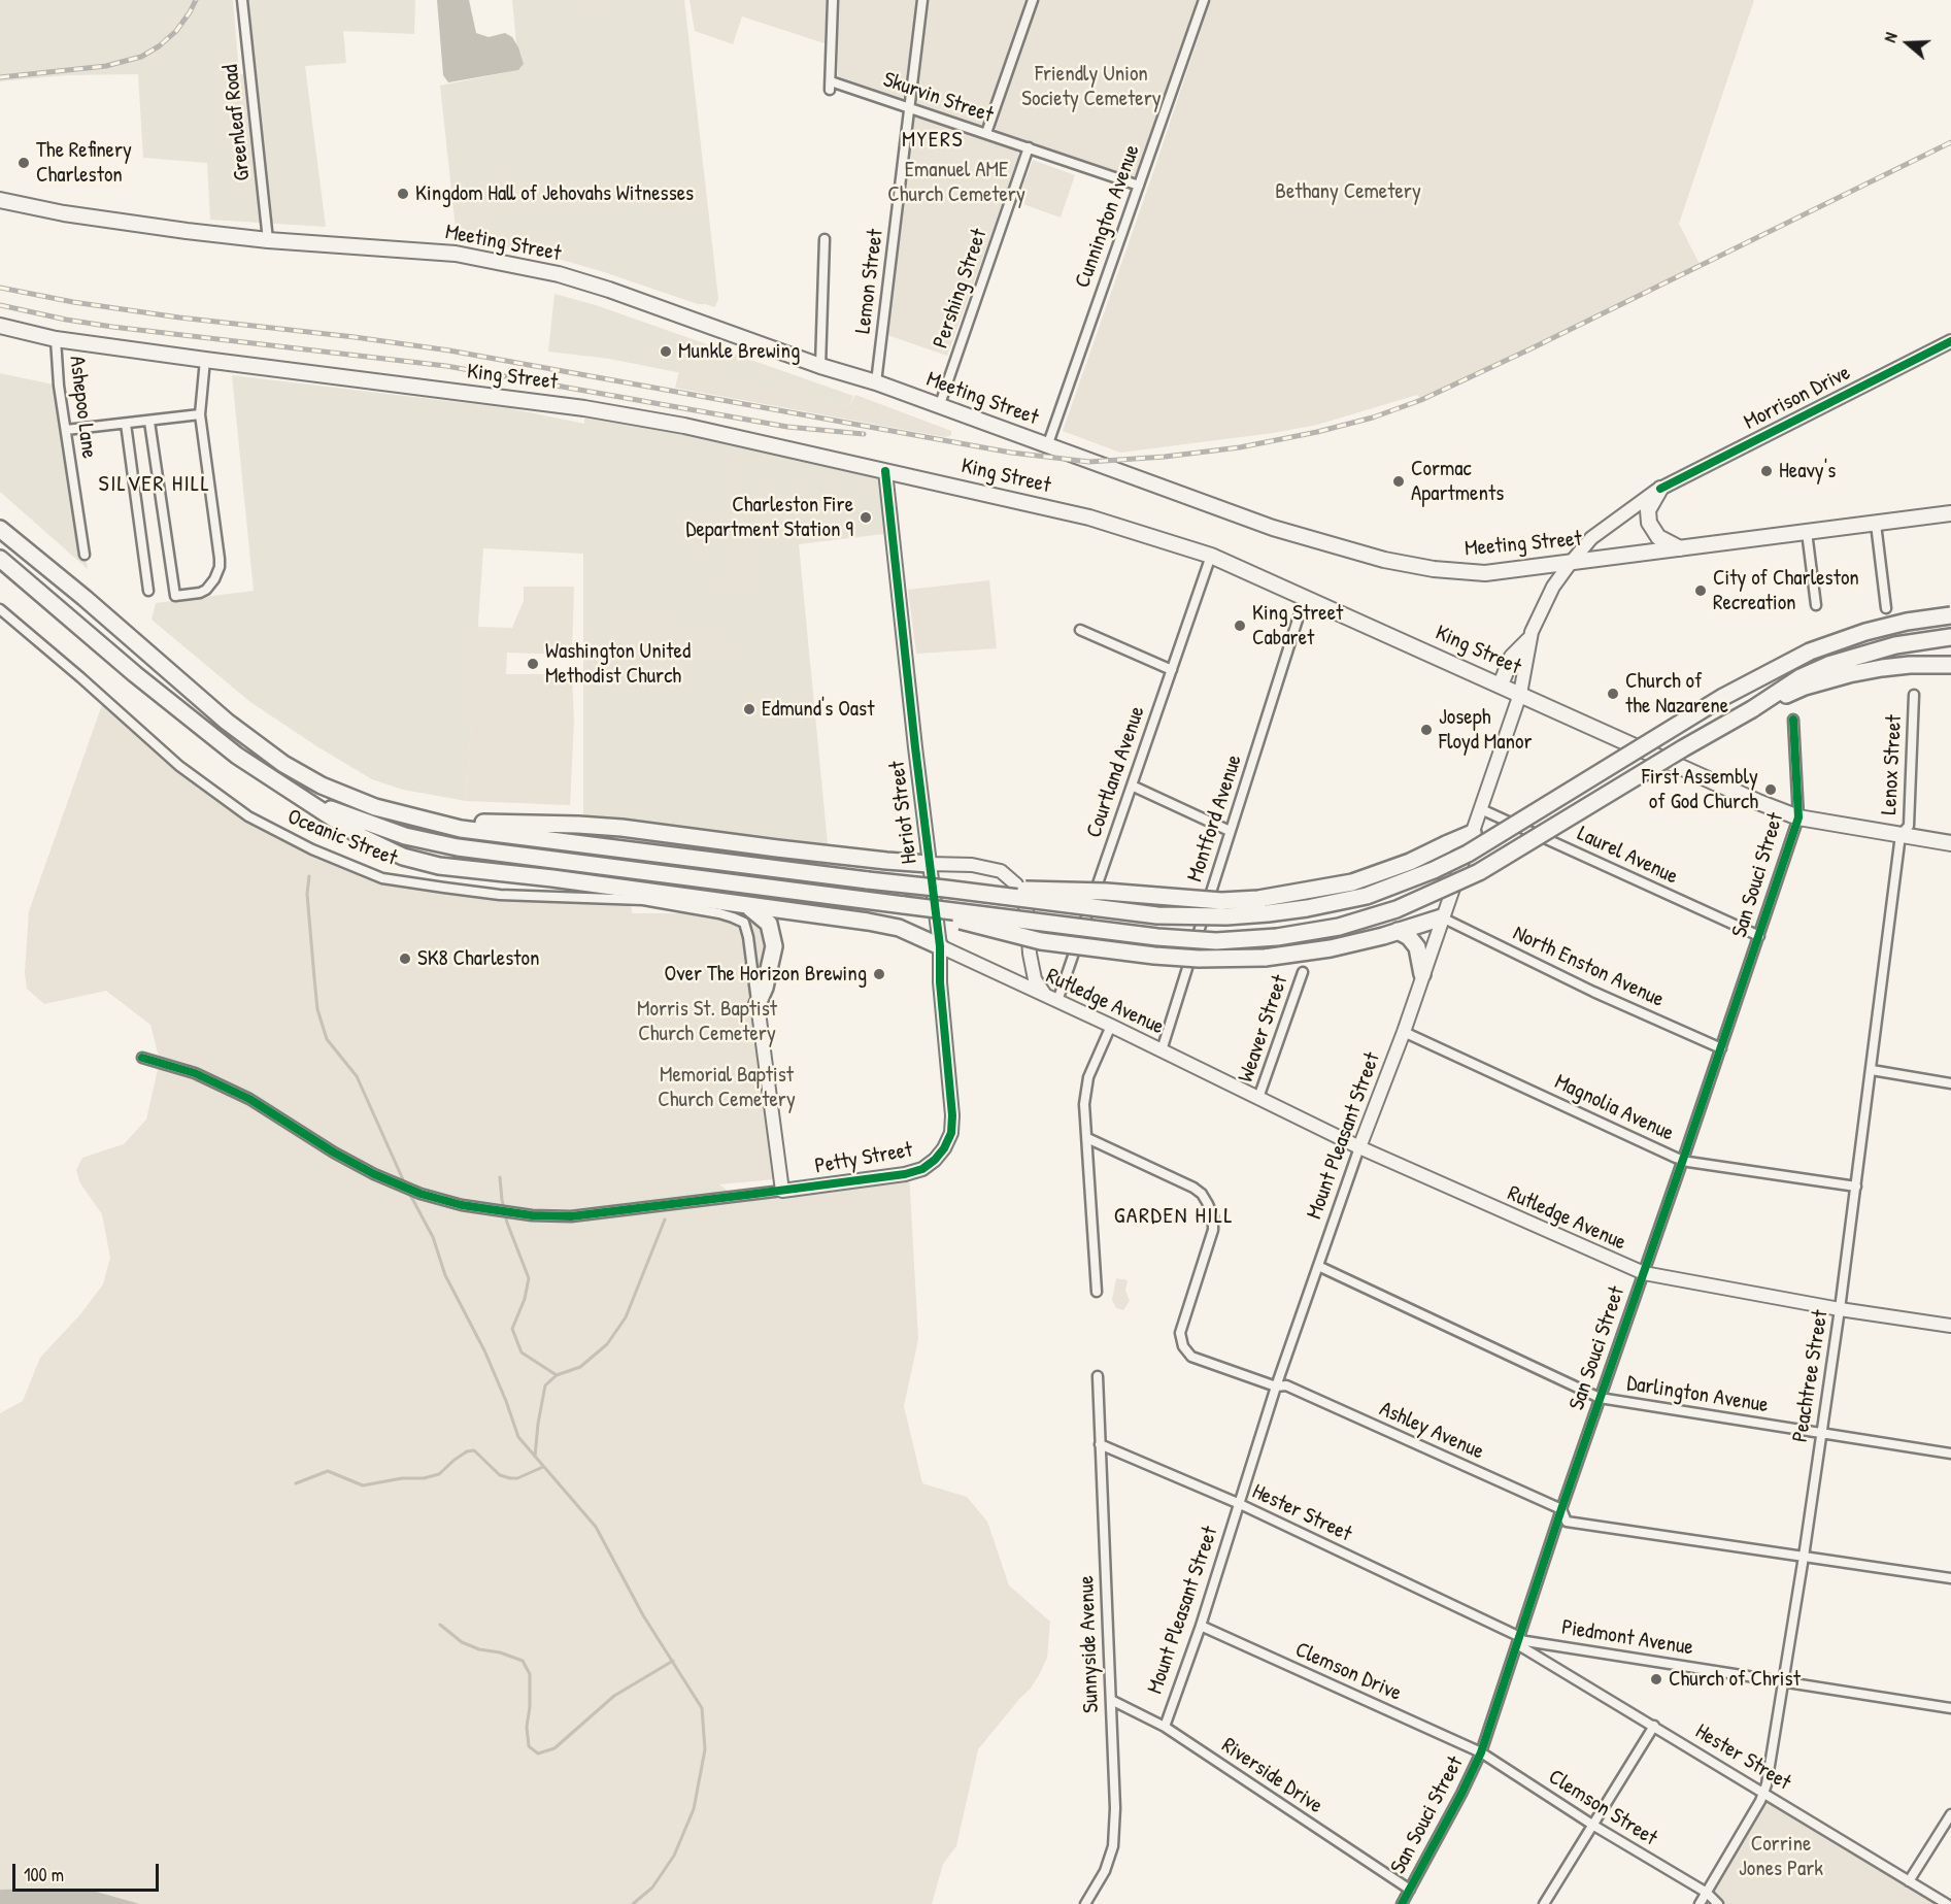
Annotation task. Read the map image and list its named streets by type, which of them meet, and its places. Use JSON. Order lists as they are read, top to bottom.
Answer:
{
  "streets": {
    "main road": [
      "Meeting Street",
      "King Street",
      "Morrison Drive",
      "Heriot Street",
      "Rutledge Avenue",
      "Mount Pleasant Street",
      "Petty Street"
    ],
    "street": [
      "Skurvin Street",
      "Greenleaf Road",
      "Cunnington Avenue",
      "Lemon Street",
      "Pershing Street",
      "Ashepoo Lane",
      "Lenox Street",
      "Courtland Avenue",
      "Montford Avenue",
      "Oceanic Street",
      "Laurel Avenue",
      "San Souci Street",
      "North Enston Avenue",
      "Weaver Street",
      "Magnolia Avenue",
      "Peachtree Street",
      "Darlington Avenue",
      "Ashley Avenue",
      "Hester Street",
      "Piedmont Avenue",
      "Sunnyside Avenue",
      "Clemson Drive",
      "Riverside Drive",
      "Clemson Street"
    ]
  },
  "crossings": [
    ["Skurvin Street", "Cunnington Avenue"],
    ["Skurvin Street", "Lemon Street"],
    ["Skurvin Street", "Pershing Street"],
    ["Greenleaf Road", "Meeting Street"],
    ["Cunnington Avenue", "Meeting Street"],
    ["Meeting Street", "Lemon Street"],
    ["Meeting Street", "Pershing Street"],
    ["Meeting Street", "Morrison Drive"],
    ["Meeting Street", "Mount Pleasant Street"],
    ["King Street", "Ashepoo Lane"],
    ["King Street", "Lenox Street"],
    ["King Street", "Courtland Avenue"],
    ["King Street", "Heriot Street"],
    ["King Street", "Montford Avenue"],
    ["King Street", "San Souci Street"],
    ["King Street", "Mount Pleasant Street"],
    ["King Street", "Peachtree Street"],
    ["Morrison Drive", "Mount Pleasant Street"],
    ["Lenox Street", "Peachtree Street"],
    ["Courtland Avenue", "Rutledge Avenue"],
    ["Heriot Street", "Rutledge Avenue"],
    ["Heriot Street", "Petty Street"],
    ["Montford Avenue", "Rutledge Avenue"],
    ["Laurel Avenue", "San Souci Street"],
    ["Laurel Avenue", "Mount Pleasant Street"],
    ["San Souci Street", "North Enston Avenue"],
    ["San Souci Street", "Rutledge Avenue"],
    ["San Souci Street", "Magnolia Avenue"],
    ["San Souci Street", "Darlington Avenue"],
    ["San Souci Street", "Ashley Avenue"],
    ["San Souci Street", "Hester Street"],
    ["San Souci Street", "Piedmont Avenue"],
    ["San Souci Street", "Clemson Drive"],
    ["San Souci Street", "Riverside Drive"],
    ["San Souci Street", "Clemson Street"],
    ["North Enston Avenue", "Mount Pleasant Street"],
    ["Rutledge Avenue", "Weaver Street"],
    ["Rutledge Avenue", "Mount Pleasant Street"],
    ["Rutledge Avenue", "Peachtree Street"],
    ["Magnolia Avenue", "Mount Pleasant Street"],
    ["Magnolia Avenue", "Peachtree Street"],
    ["Mount Pleasant Street", "Darlington Avenue"],
    ["Mount Pleasant Street", "Ashley Avenue"],
    ["Mount Pleasant Street", "Hester Street"],
    ["Mount Pleasant Street", "Clemson Drive"],
    ["Mount Pleasant Street", "Riverside Drive"],
    ["Peachtree Street", "Darlington Avenue"],
    ["Peachtree Street", "Ashley Avenue"],
    ["Peachtree Street", "Hester Street"],
    ["Peachtree Street", "Piedmont Avenue"],
    ["Peachtree Street", "Clemson Street"],
    ["Hester Street", "Piedmont Avenue"],
    ["Hester Street", "Sunnyside Avenue"],
    ["Sunnyside Avenue", "Riverside Drive"],
    ["Clemson Drive", "Clemson Street"]
  ],
  "districts": ["MYERS", "SILVER HILL", "GARDEN HILL"],
  "parks": [
    "Friendly Union Society Cemetery",
    "Emanuel AME Church Cemetery",
    "Bethany Cemetery",
    "Morris St. Baptist Church Cemetery",
    "Memorial Baptist Church Cemetery",
    "Corrine Jones Park"
  ],
  "places": [
    "The Refinery Charleston",
    "Kingdom Hall of Jehovahs Witnesses",
    "Munkle Brewing",
    "Heavy's",
    "Cormac Apartments",
    "Charleston Fire Department Station 9",
    "City of Charleston Recreation",
    "King Street Cabaret",
    "Washington United Methodist Church",
    "Church of the Nazarene",
    "Edmund's Oast",
    "Joseph Floyd Manor",
    "First Assembly of God Church",
    "SK8 Charleston",
    "Over The Horizon Brewing",
    "Church of Christ"
  ],
  "scale_bar": "100 m",
  "north": "left"
}
